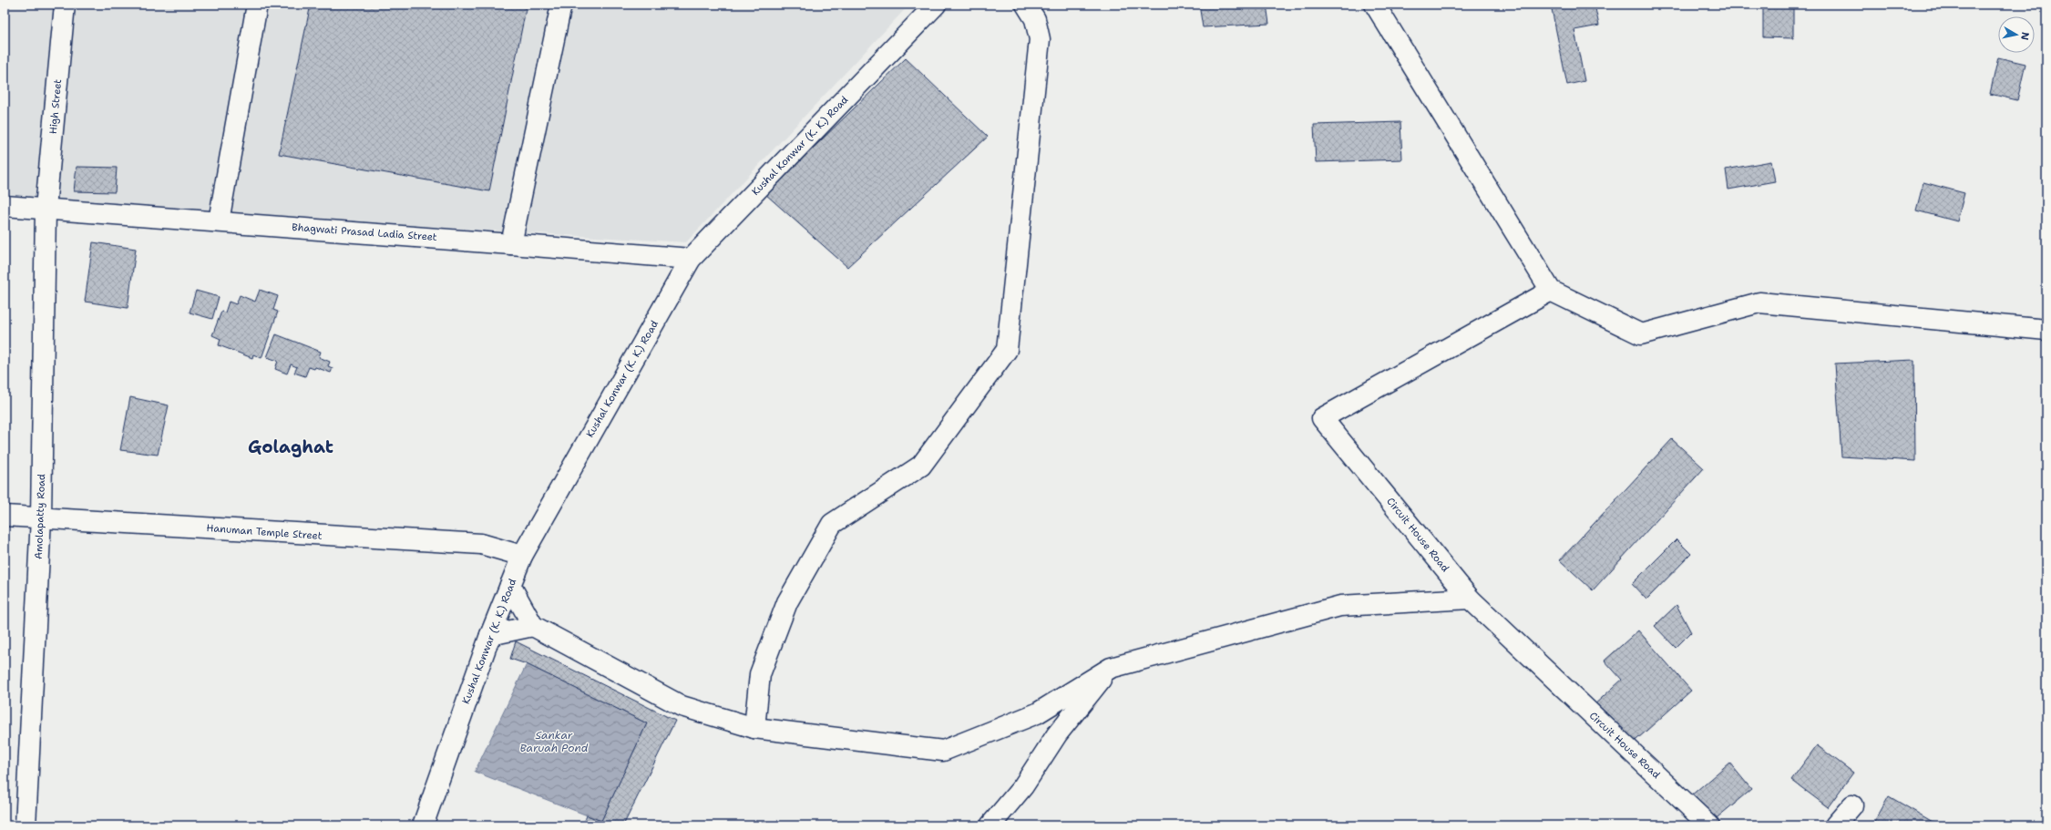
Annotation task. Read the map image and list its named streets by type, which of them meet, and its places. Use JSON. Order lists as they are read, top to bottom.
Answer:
{
  "streets": {
    "street": [
      "High Street",
      "Kushal Konwar (K. K.) Road",
      "Bhagwati Prasad Ladia Street",
      "Amolapatty Road",
      "Hanuman Temple Street",
      "Circuit House Road"
    ]
  },
  "crossings": [
    ["High Street", "Bhagwati Prasad Ladia Street"],
    ["High Street", "Amolapatty Road"],
    ["Kushal Konwar (K. K.) Road", "Bhagwati Prasad Ladia Street"],
    ["Kushal Konwar (K. K.) Road", "Hanuman Temple Street"],
    ["Bhagwati Prasad Ladia Street", "Amolapatty Road"],
    ["Amolapatty Road", "Hanuman Temple Street"]
  ],
  "districts": ["Golaghat"],
  "water": ["Sankar Baruah Pond"],
  "north": "right"
}
